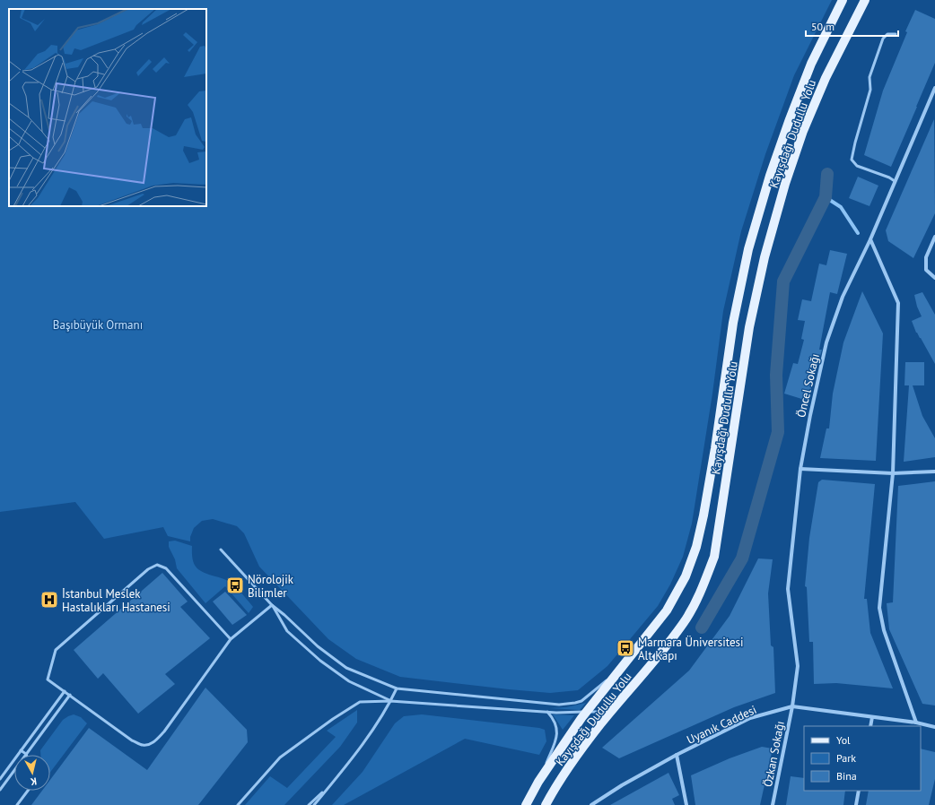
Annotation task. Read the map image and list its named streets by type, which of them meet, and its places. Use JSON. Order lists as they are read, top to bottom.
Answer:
{
  "streets": {
    "main road": ["Kayışdağı Dudullu Yolu"],
    "street": ["Öncel Sokağı", "Uyanık Caddesi", "Özkan Sokağı"]
  },
  "crossings": [
    ["Öncel Sokağı", "Uyanık Caddesi"],
    ["Öncel Sokağı", "Özkan Sokağı"],
    ["Uyanık Caddesi", "Özkan Sokağı"]
  ],
  "parks": ["Başıbüyük Ormanı"],
  "places": {
    "bus stop": ["Nörolojik Bilimler", "Marmara Üniversitesi Alt Kapı"],
    "hospital": ["İstanbul Meslek Hastalıkları Hastanesi"]
  },
  "legend": ["Yol", "Park", "Bina"],
  "scale_bar": "50 m",
  "north": "bottom"
}
